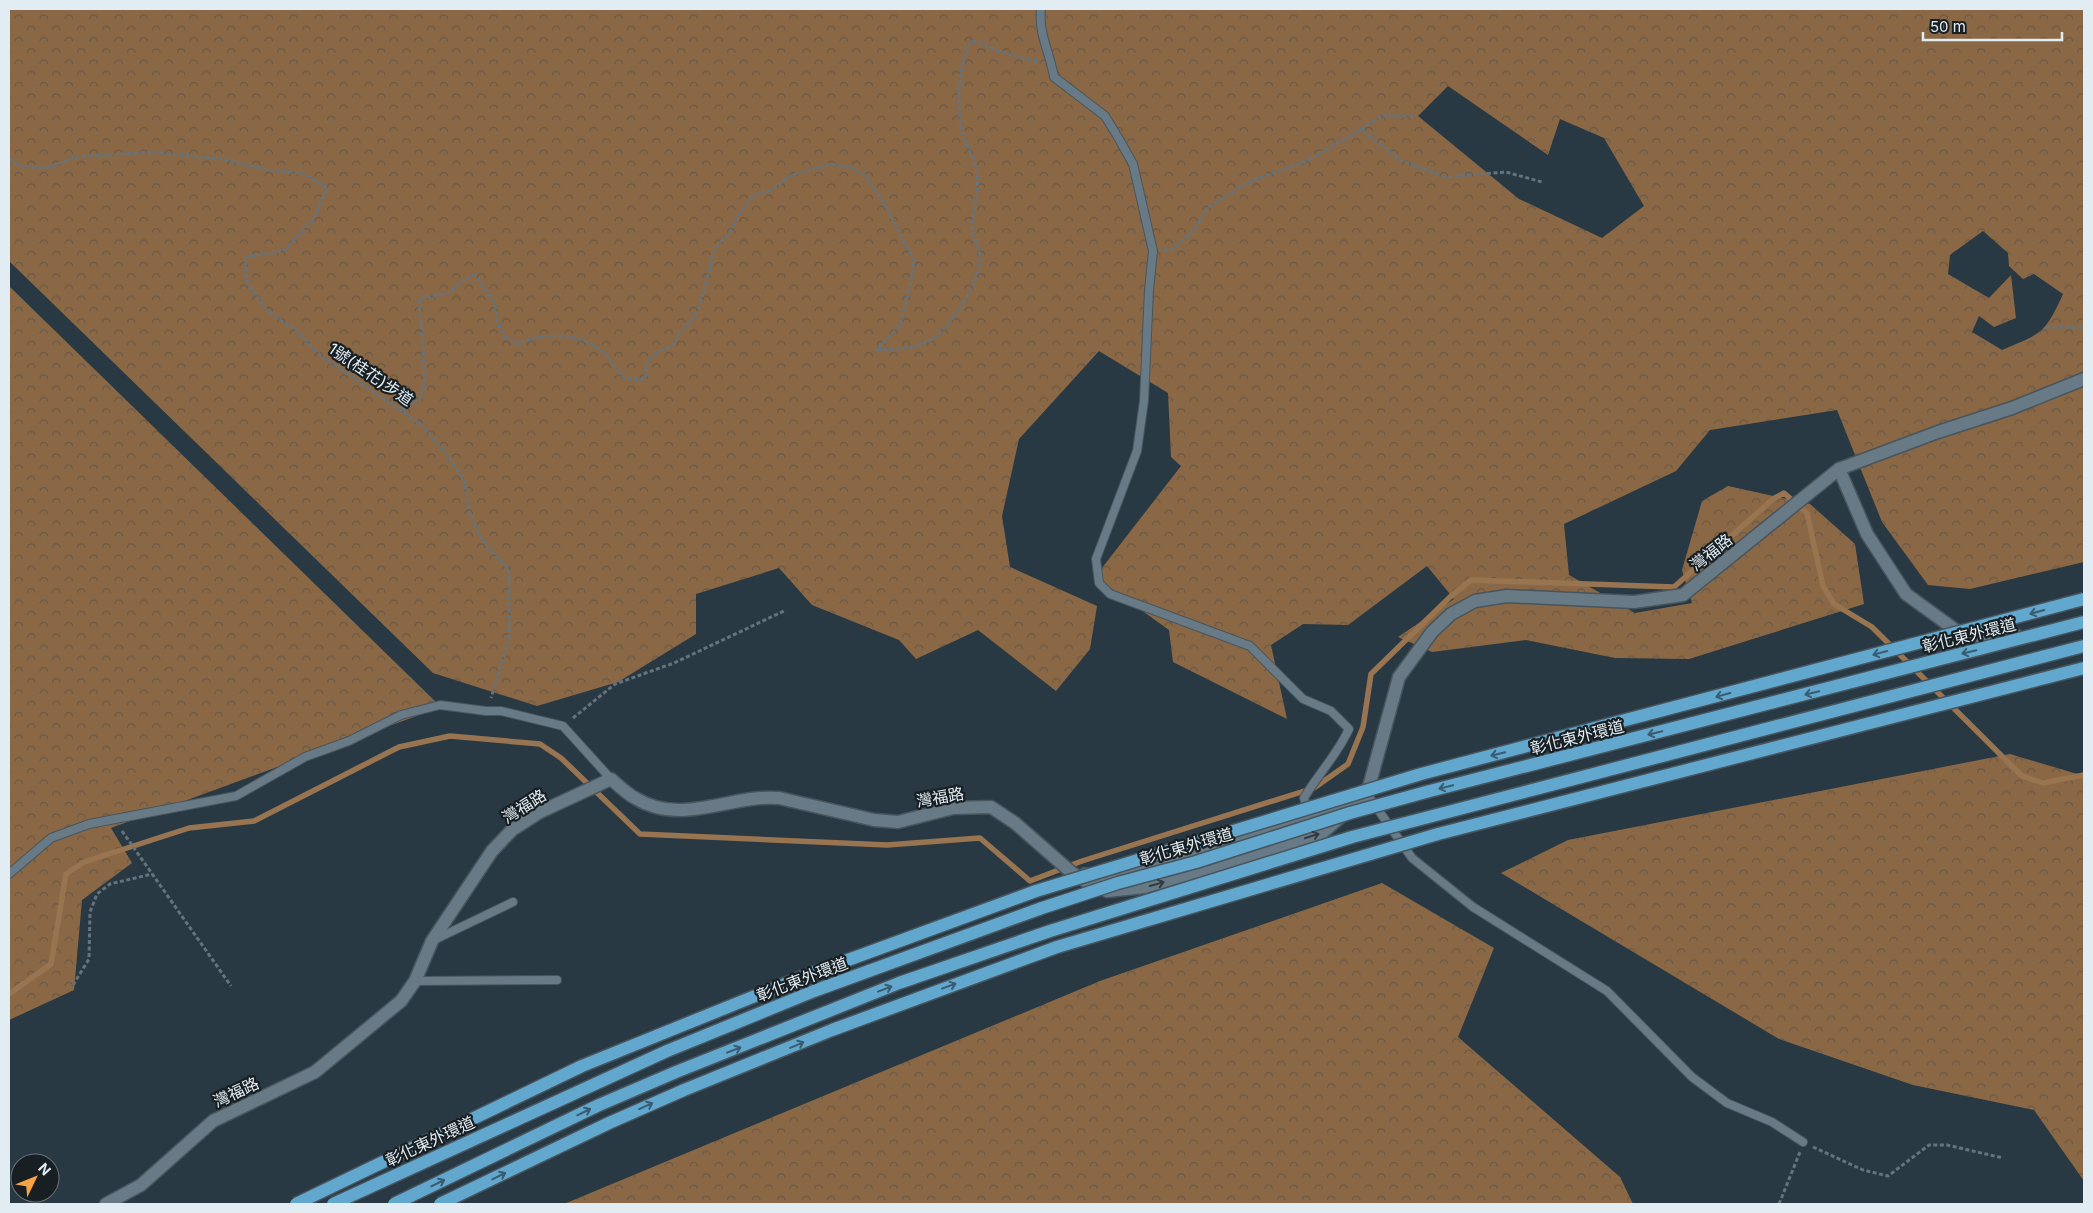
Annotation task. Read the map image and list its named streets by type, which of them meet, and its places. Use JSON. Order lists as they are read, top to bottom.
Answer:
{
  "streets": {
    "main road": ["彰化東外環道"],
    "street": ["灣福路"],
    "path": ["1號(桂花)步道"]
  },
  "scale_bar": "50 m",
  "north": "top right"
}
